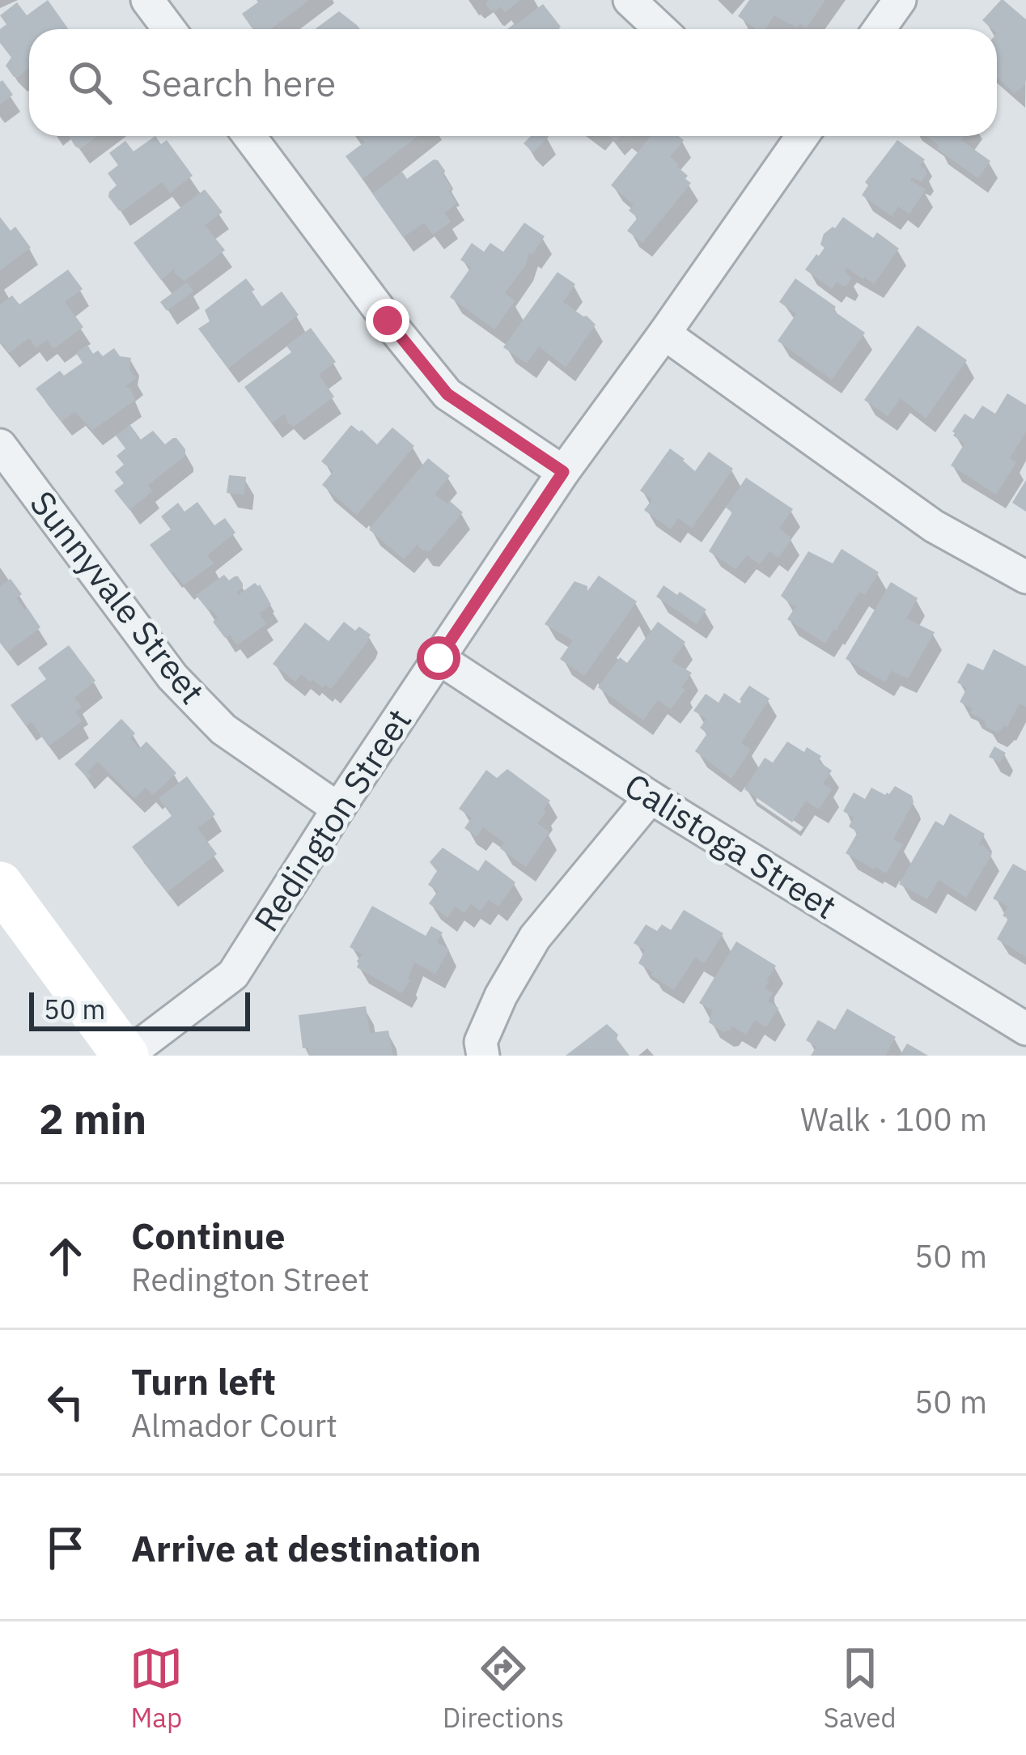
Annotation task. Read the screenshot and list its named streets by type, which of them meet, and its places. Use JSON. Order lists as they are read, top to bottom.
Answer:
{
  "streets": {
    "street": ["Sunnyvale Street", "Redington Street", "Calistoga Street"]
  },
  "crossings": [
    ["Sunnyvale Street", "Redington Street"],
    ["Redington Street", "Calistoga Street"]
  ],
  "scale_bar": "50 m",
  "page": {
    "search": "Search here",
    "scale": "50 m",
    "heading": ["2 min", "Walk · 100 m"],
    "list": [
      ["Continue", "Redington Street", "50 m"],
      ["Turn left", "Almador Court", "50 m"],
      "Arrive at destination"
    ],
    "nav": ["Map", "Directions", "Saved"]
  }
}
